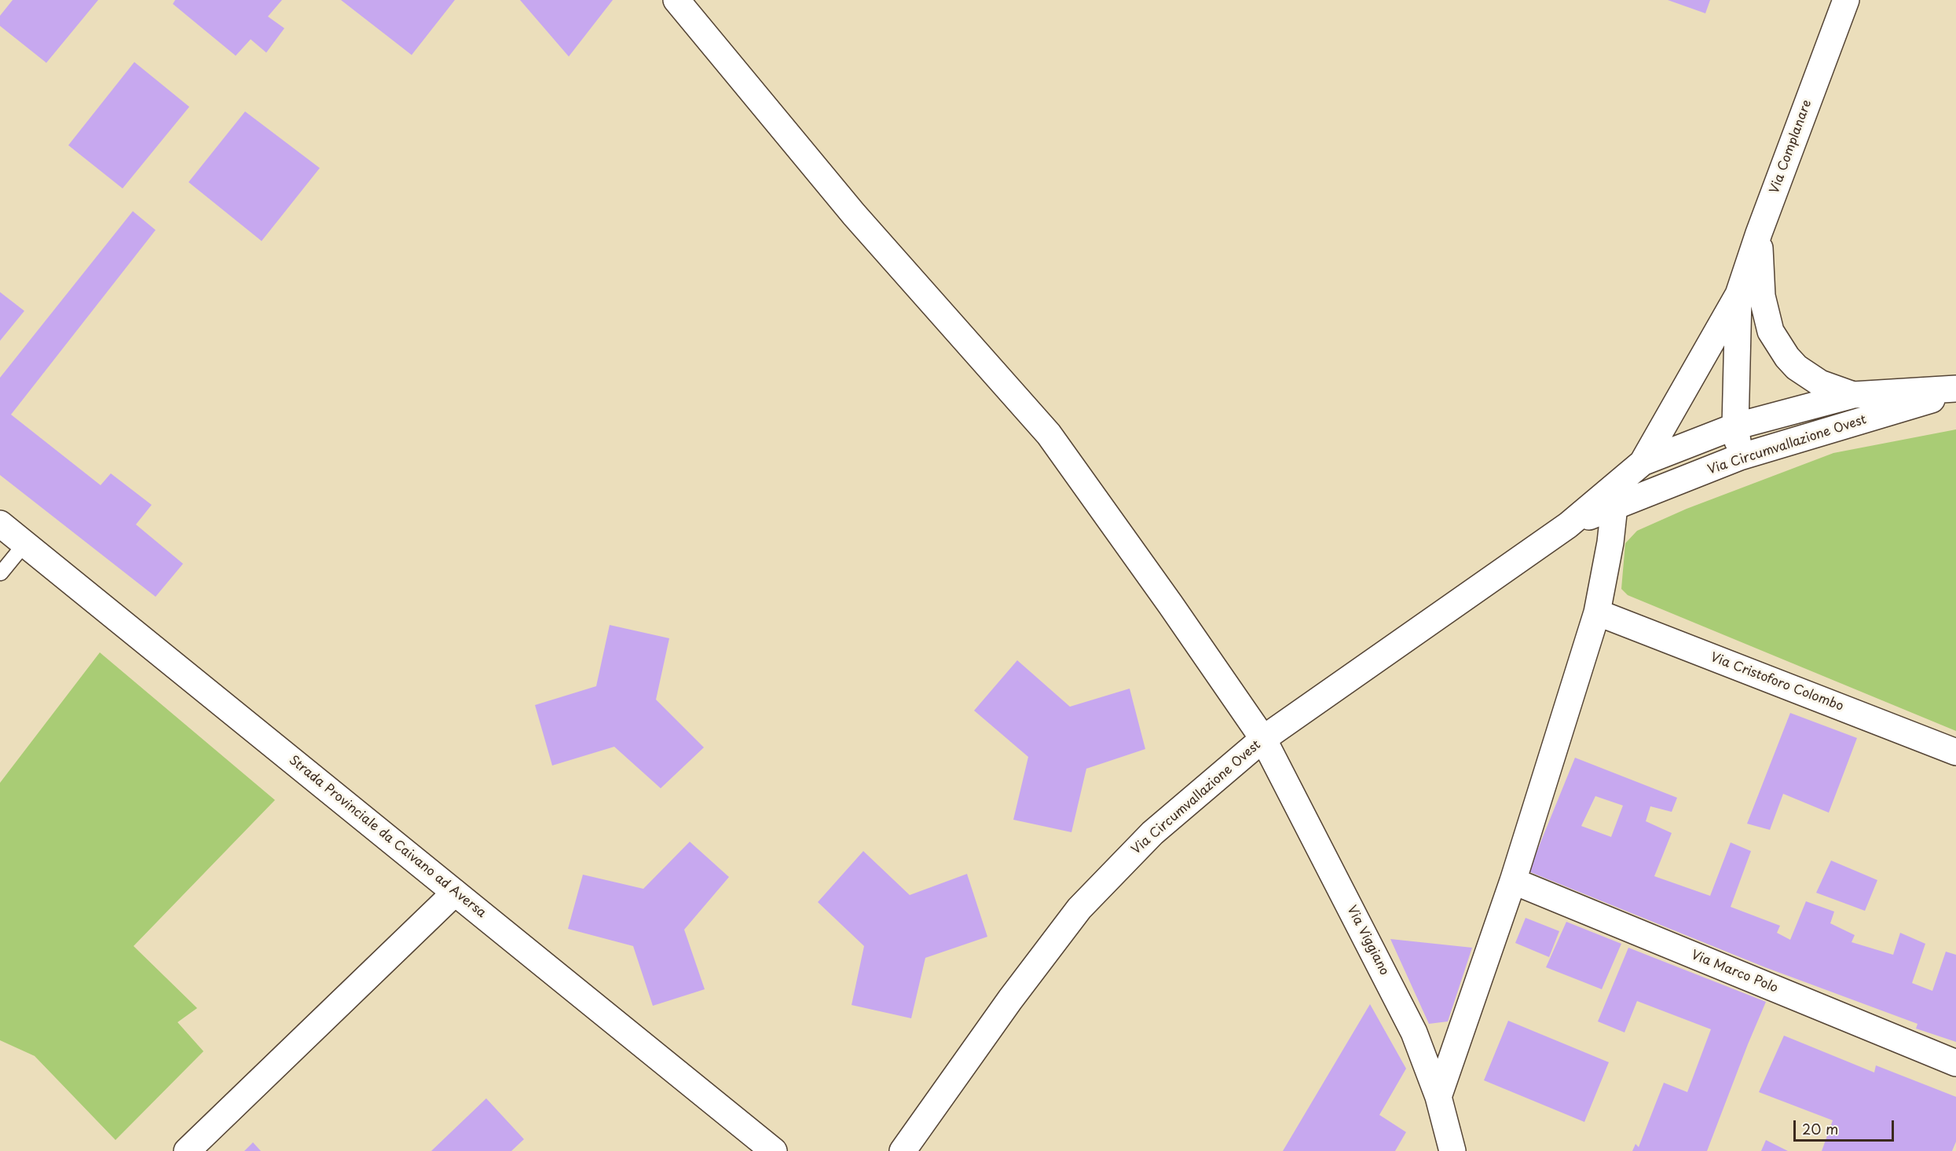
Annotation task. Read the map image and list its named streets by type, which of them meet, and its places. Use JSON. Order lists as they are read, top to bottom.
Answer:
{
  "streets": {
    "street": [
      "Via Complanare",
      "Via Circumvallazione Ovest",
      "Via Cristoforo Colombo",
      "Strada Provinciale da Caivano ad Aversa",
      "Via Viggiano",
      "Via Marco Polo"
    ]
  },
  "crossings": [
    ["Via Circumvallazione Ovest", "Via Viggiano"]
  ],
  "scale_bar": "20 m"
}
